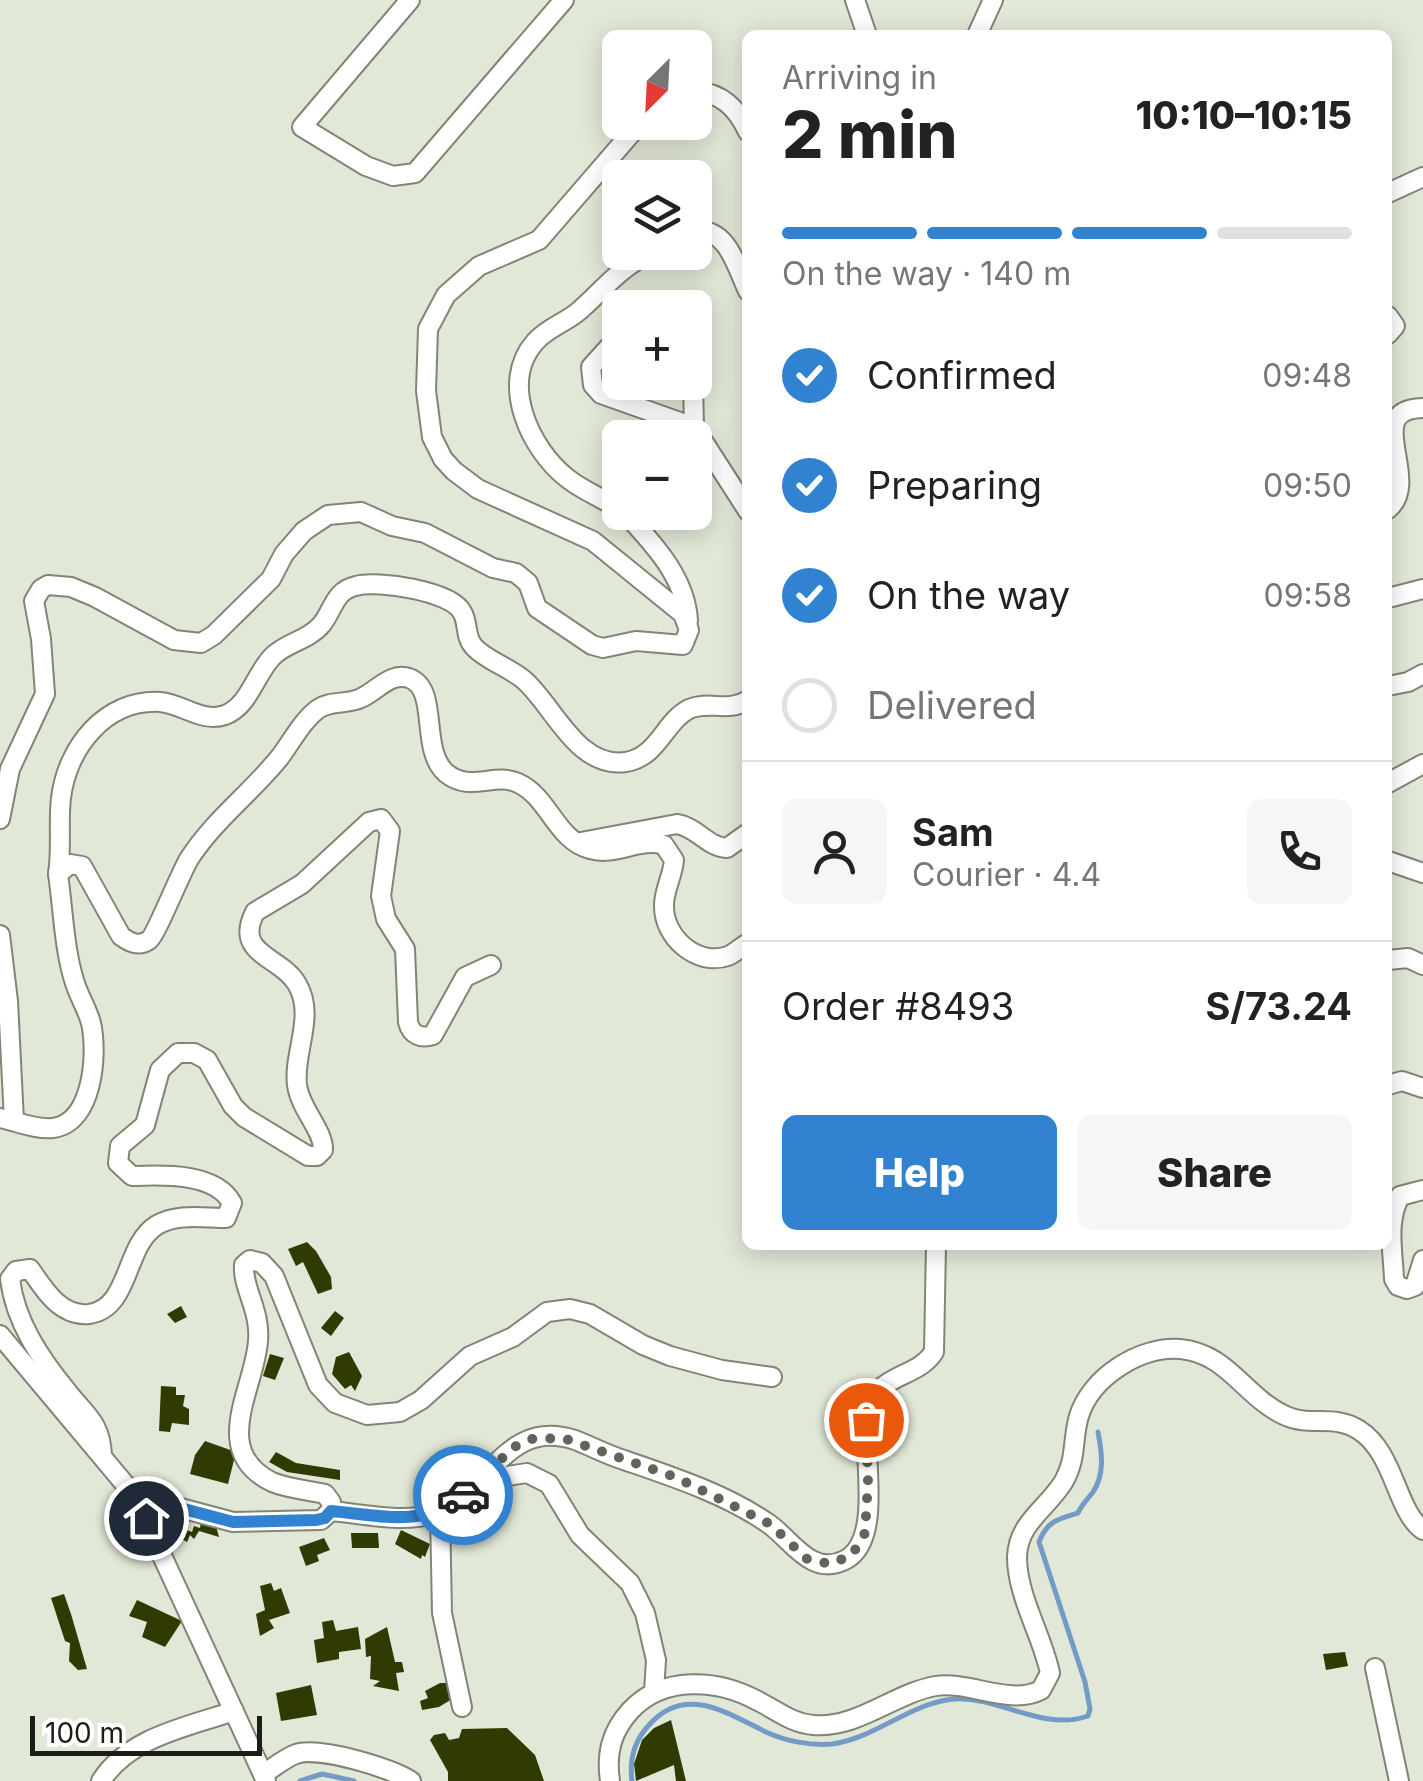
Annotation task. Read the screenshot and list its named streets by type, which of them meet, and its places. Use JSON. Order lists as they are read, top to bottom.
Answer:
{
  "scale_bar": "100 m",
  "north": "bottom left",
  "page": {
    "map_buttons": ["+", "−"],
    "heading": ["2 min", "Arriving in", "10:10–10:15"],
    "panel": [
      "Sam",
      "Courier · 4.4",
      "Order #8493",
      "S/73.24"
    ],
    "bar": "On the way · 140 m",
    "list": [
      ["Confirmed", "09:48"],
      ["Preparing", "09:50"],
      ["On the way", "09:58"],
      "Delivered"
    ],
    "buttons": ["Help", "Share"],
    "scale": "100 m"
  }
}
